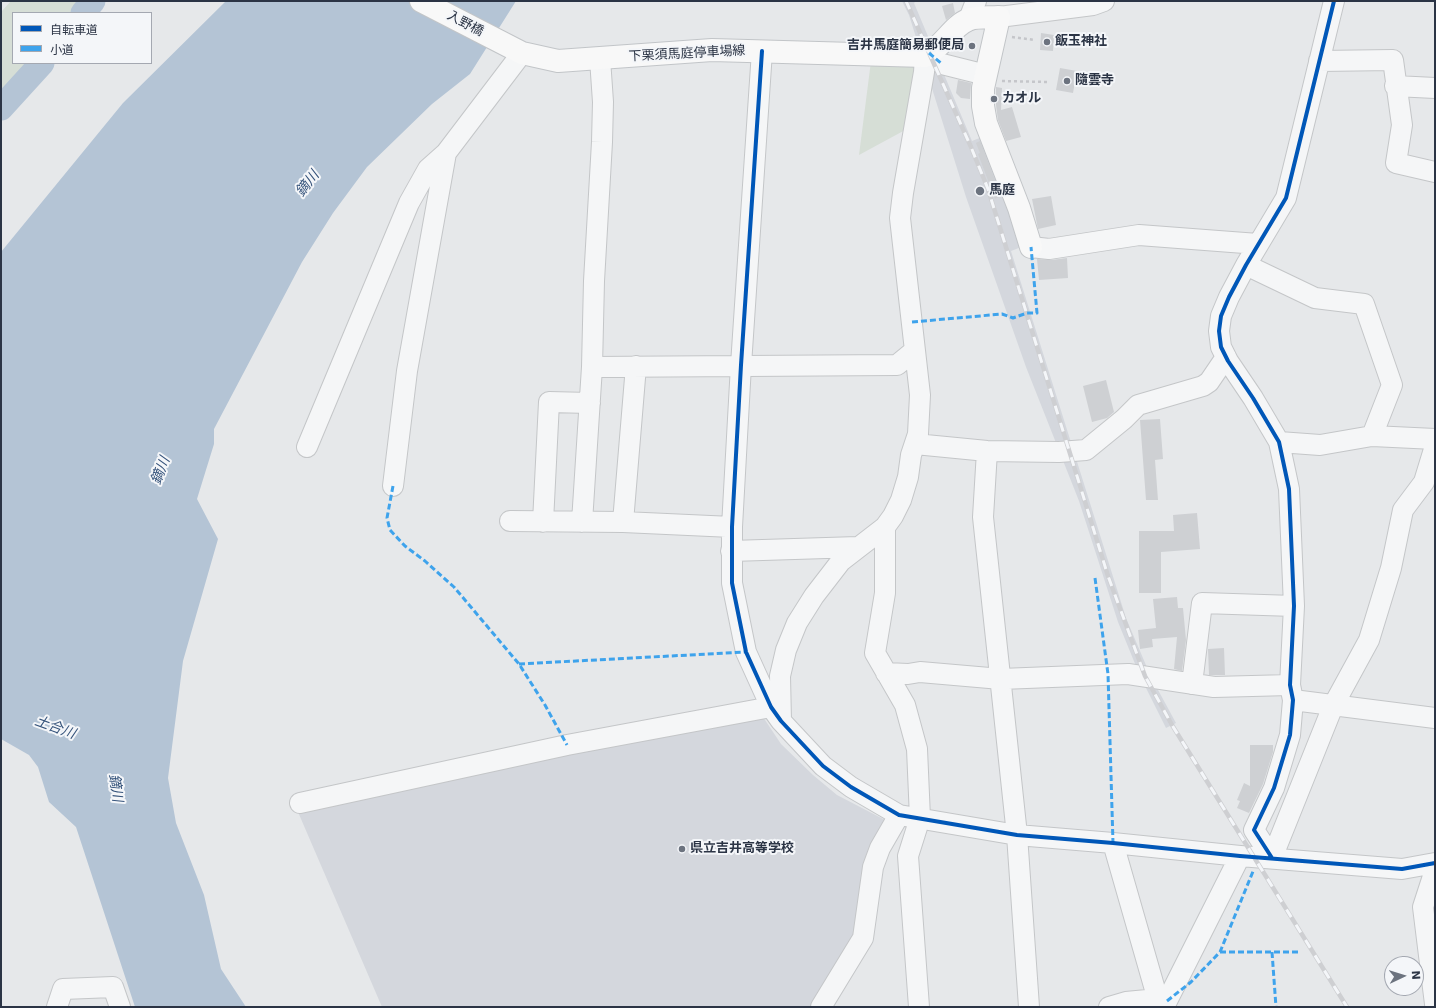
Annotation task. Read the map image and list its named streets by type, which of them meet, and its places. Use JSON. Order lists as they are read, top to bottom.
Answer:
{
  "streets": {
    "main road": ["入野橋", "下栗須馬庭停車場線"]
  },
  "crossings": [
    ["入野橋", "下栗須馬庭停車場線"]
  ],
  "water": ["鏑川", "土合川"],
  "places": [
    "飯玉神社",
    "吉井馬庭簡易郵便局",
    "隨雲寺",
    "カオル",
    "馬庭",
    "県立吉井高等学校"
  ],
  "legend": ["自転車道", "小道"],
  "north": "right"
}
